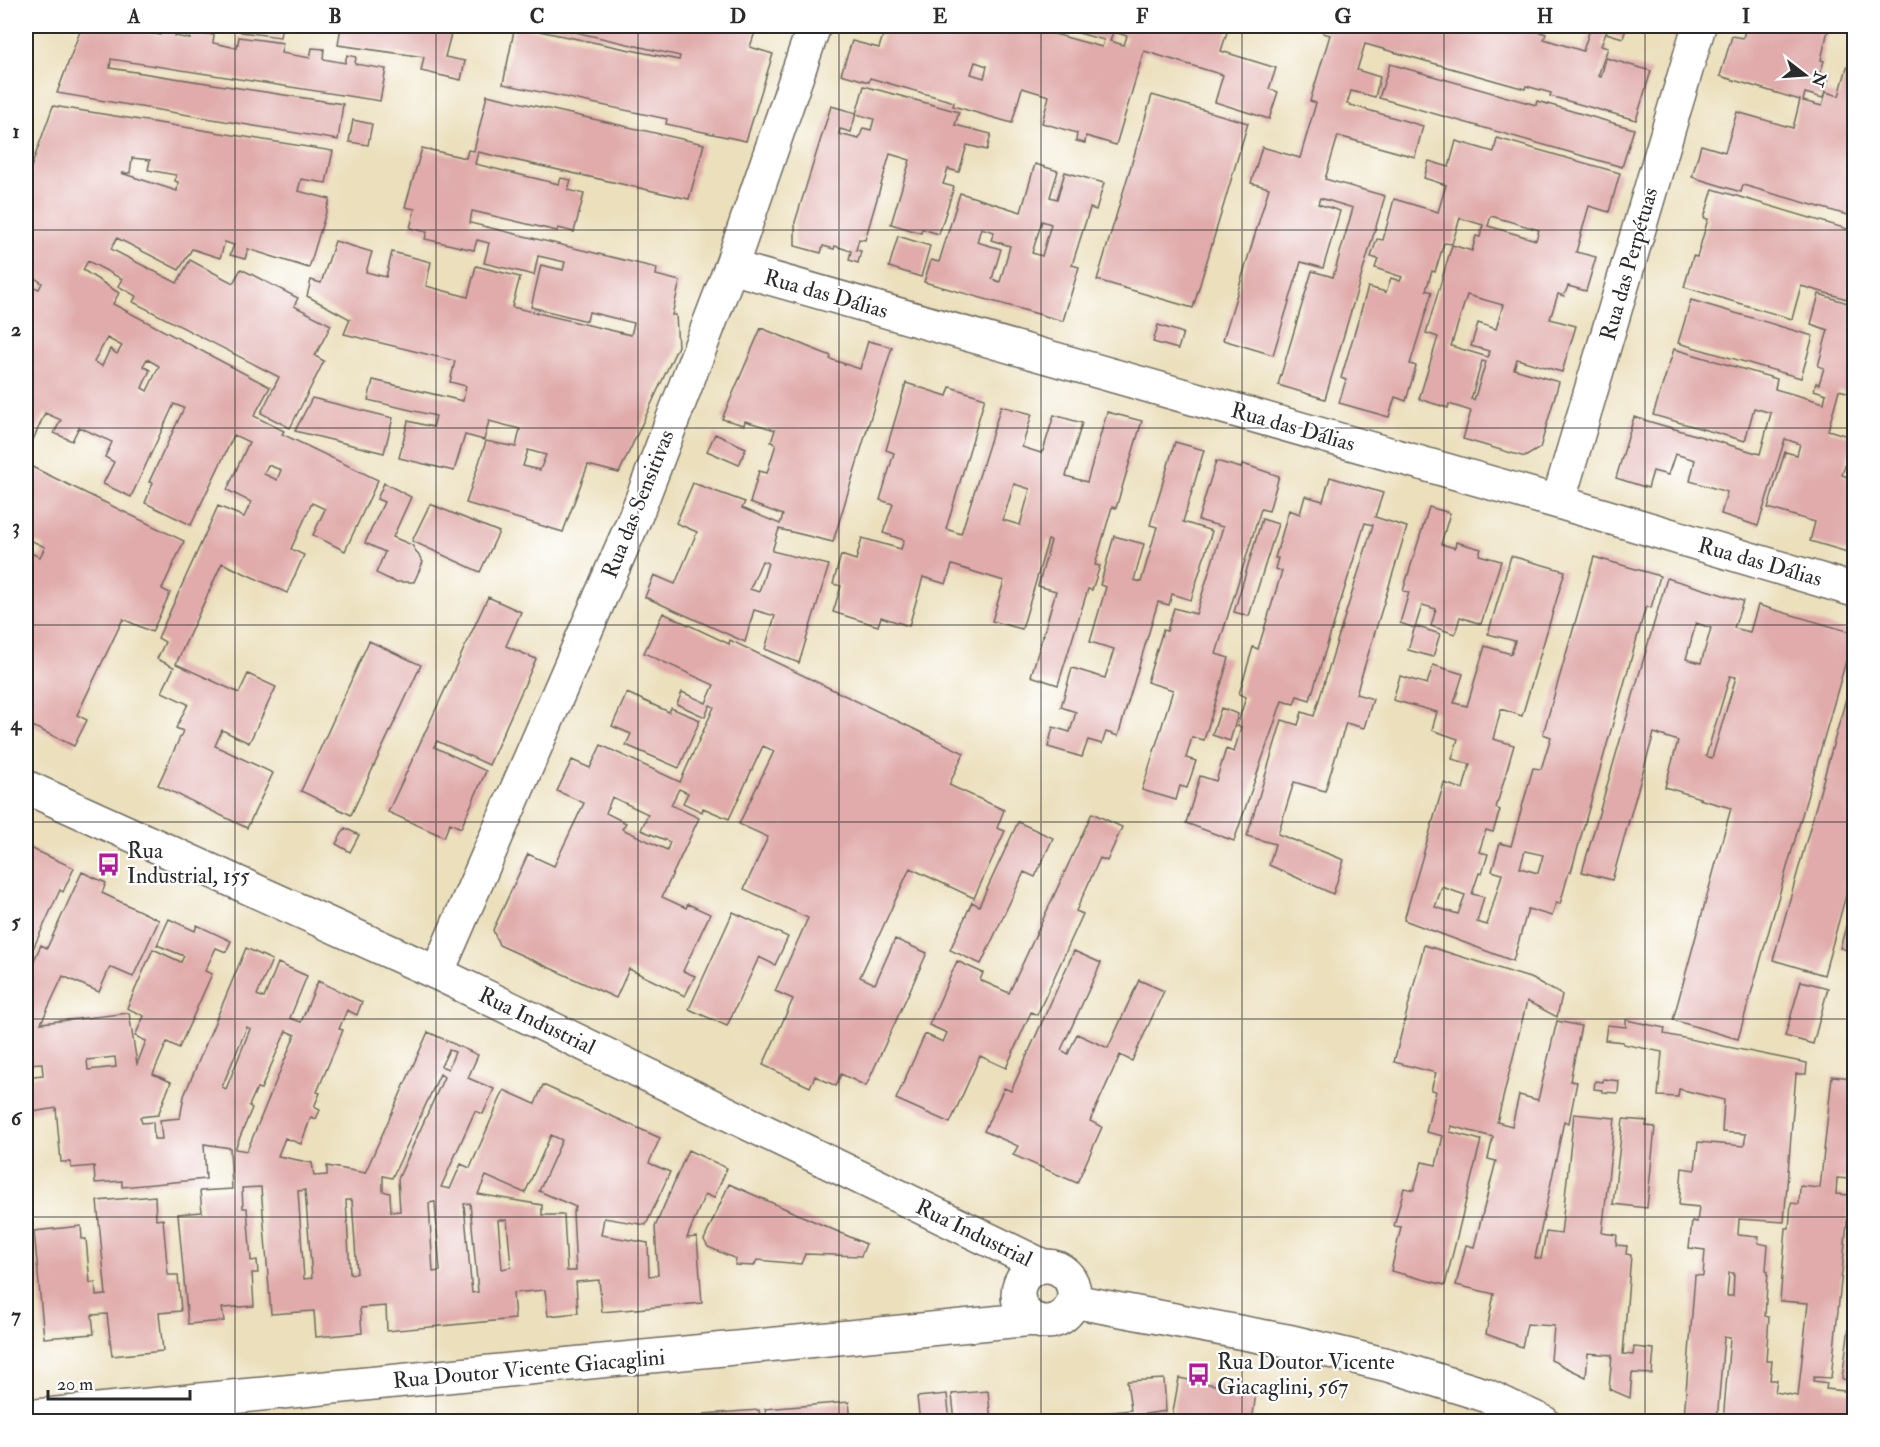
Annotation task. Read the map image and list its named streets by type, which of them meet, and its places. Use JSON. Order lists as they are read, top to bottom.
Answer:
{
  "streets": {
    "street": [
      "Rua das Perpétuas",
      "Rua das Dálias",
      "Rua das Sensitivas",
      "Rua Industrial",
      "Rua Doutor Vicente Giacaglini"
    ]
  },
  "crossings": [
    ["Rua das Perpétuas", "Rua das Dálias"],
    ["Rua das Dálias", "Rua das Sensitivas"],
    ["Rua das Sensitivas", "Rua Industrial"],
    ["Rua Industrial", "Rua Doutor Vicente Giacaglini"]
  ],
  "places": {
    "bus stop": ["Rua Industrial, 155", "Rua Doutor Vicente Giacaglini, 567"]
  },
  "scale_bar": "20 m",
  "north": "right",
  "grid": {
    "columns": [
      "A",
      "B",
      "C",
      "D",
      "E",
      "F",
      "G",
      "H",
      "I"
    ],
    "rows": [
      "1",
      "2",
      "3",
      "4",
      "5",
      "6",
      "7"
    ]
  }
}
